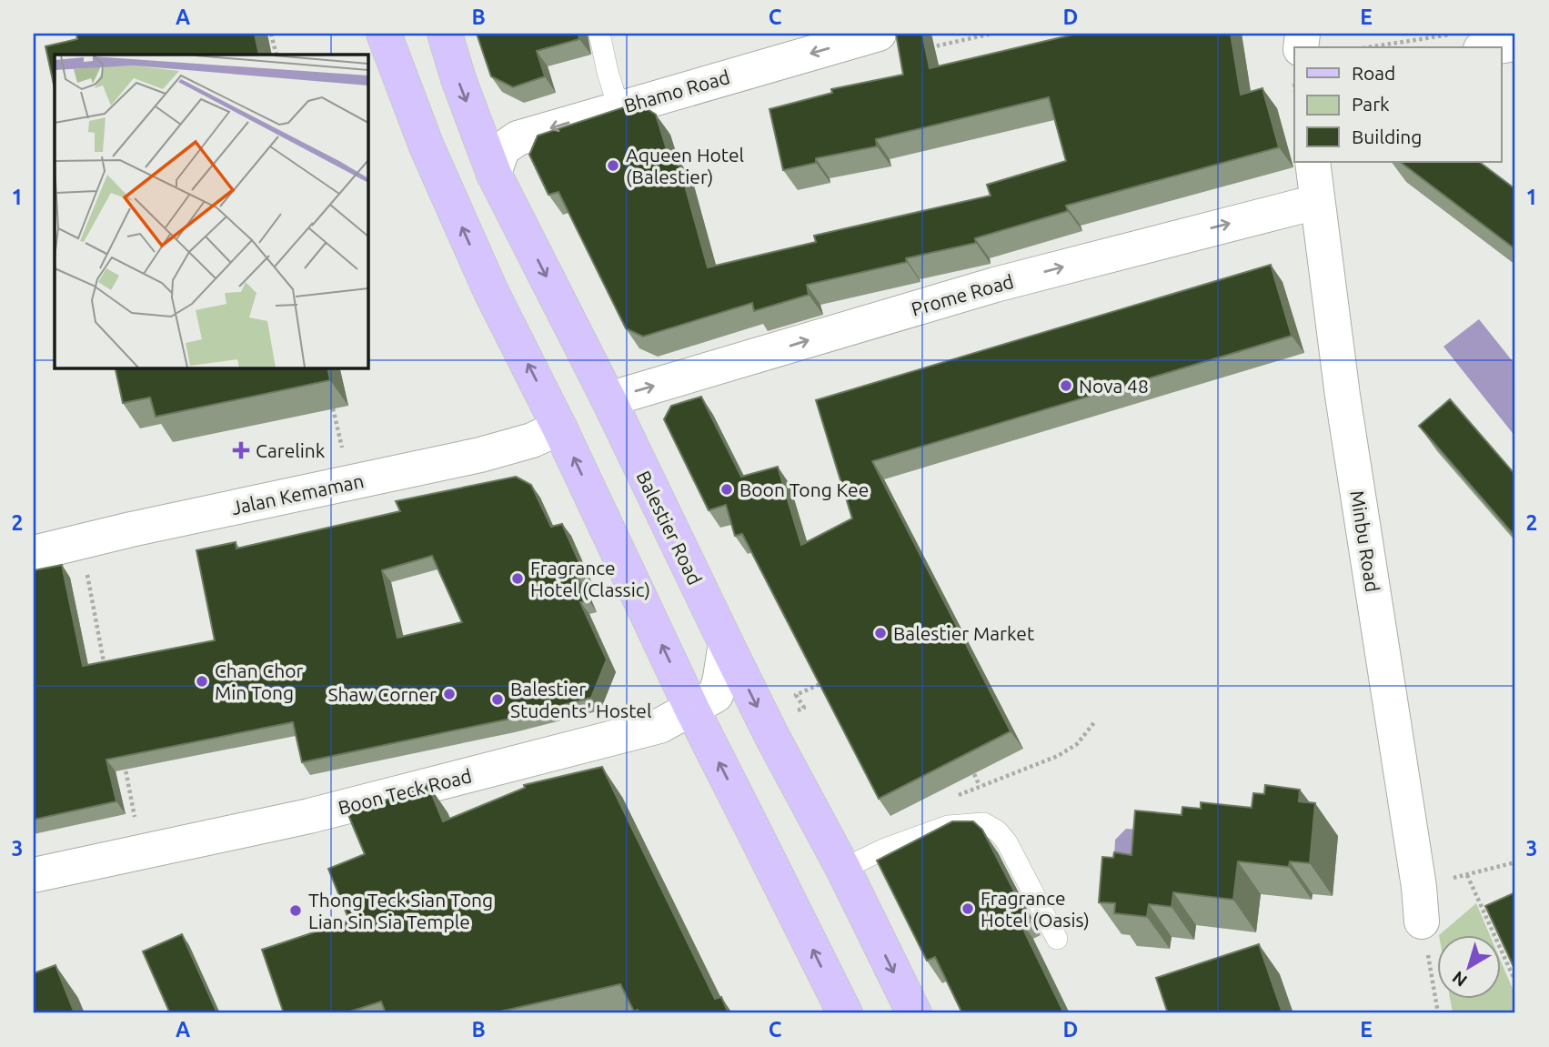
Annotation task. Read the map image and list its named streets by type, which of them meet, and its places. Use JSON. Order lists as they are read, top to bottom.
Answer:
{
  "streets": {
    "main road": ["Balestier Road"],
    "street": [
      "Bhamo Road",
      "Prome Road",
      "Jalan Kemaman",
      "Minbu Road",
      "Boon Teck Road"
    ]
  },
  "crossings": [
    ["Bhamo Road", "Balestier Road"],
    ["Prome Road", "Balestier Road"],
    ["Prome Road", "Minbu Road"],
    ["Balestier Road", "Boon Teck Road"]
  ],
  "one_way": ["Bhamo Road", "Prome Road"],
  "places": {
    "other": [
      "Aqueen Hotel (Balestier)",
      "Nova 48",
      "Boon Tong Kee",
      "Fragrance Hotel (Classic)",
      "Balestier Market",
      "Chan Chor Min Tong",
      "Shaw Corner",
      "Balestier Students' Hostel",
      "Fragrance Hotel (Oasis)",
      "Thong Teck Sian Tong Lian Sin Sia Temple"
    ],
    "health": ["Carelink"]
  },
  "legend": ["Road", "Park", "Building"],
  "north": "bottom left",
  "grid": {
    "columns": [
      "A",
      "B",
      "C",
      "D",
      "E"
    ],
    "rows": ["1", "2", "3"]
  }
}
